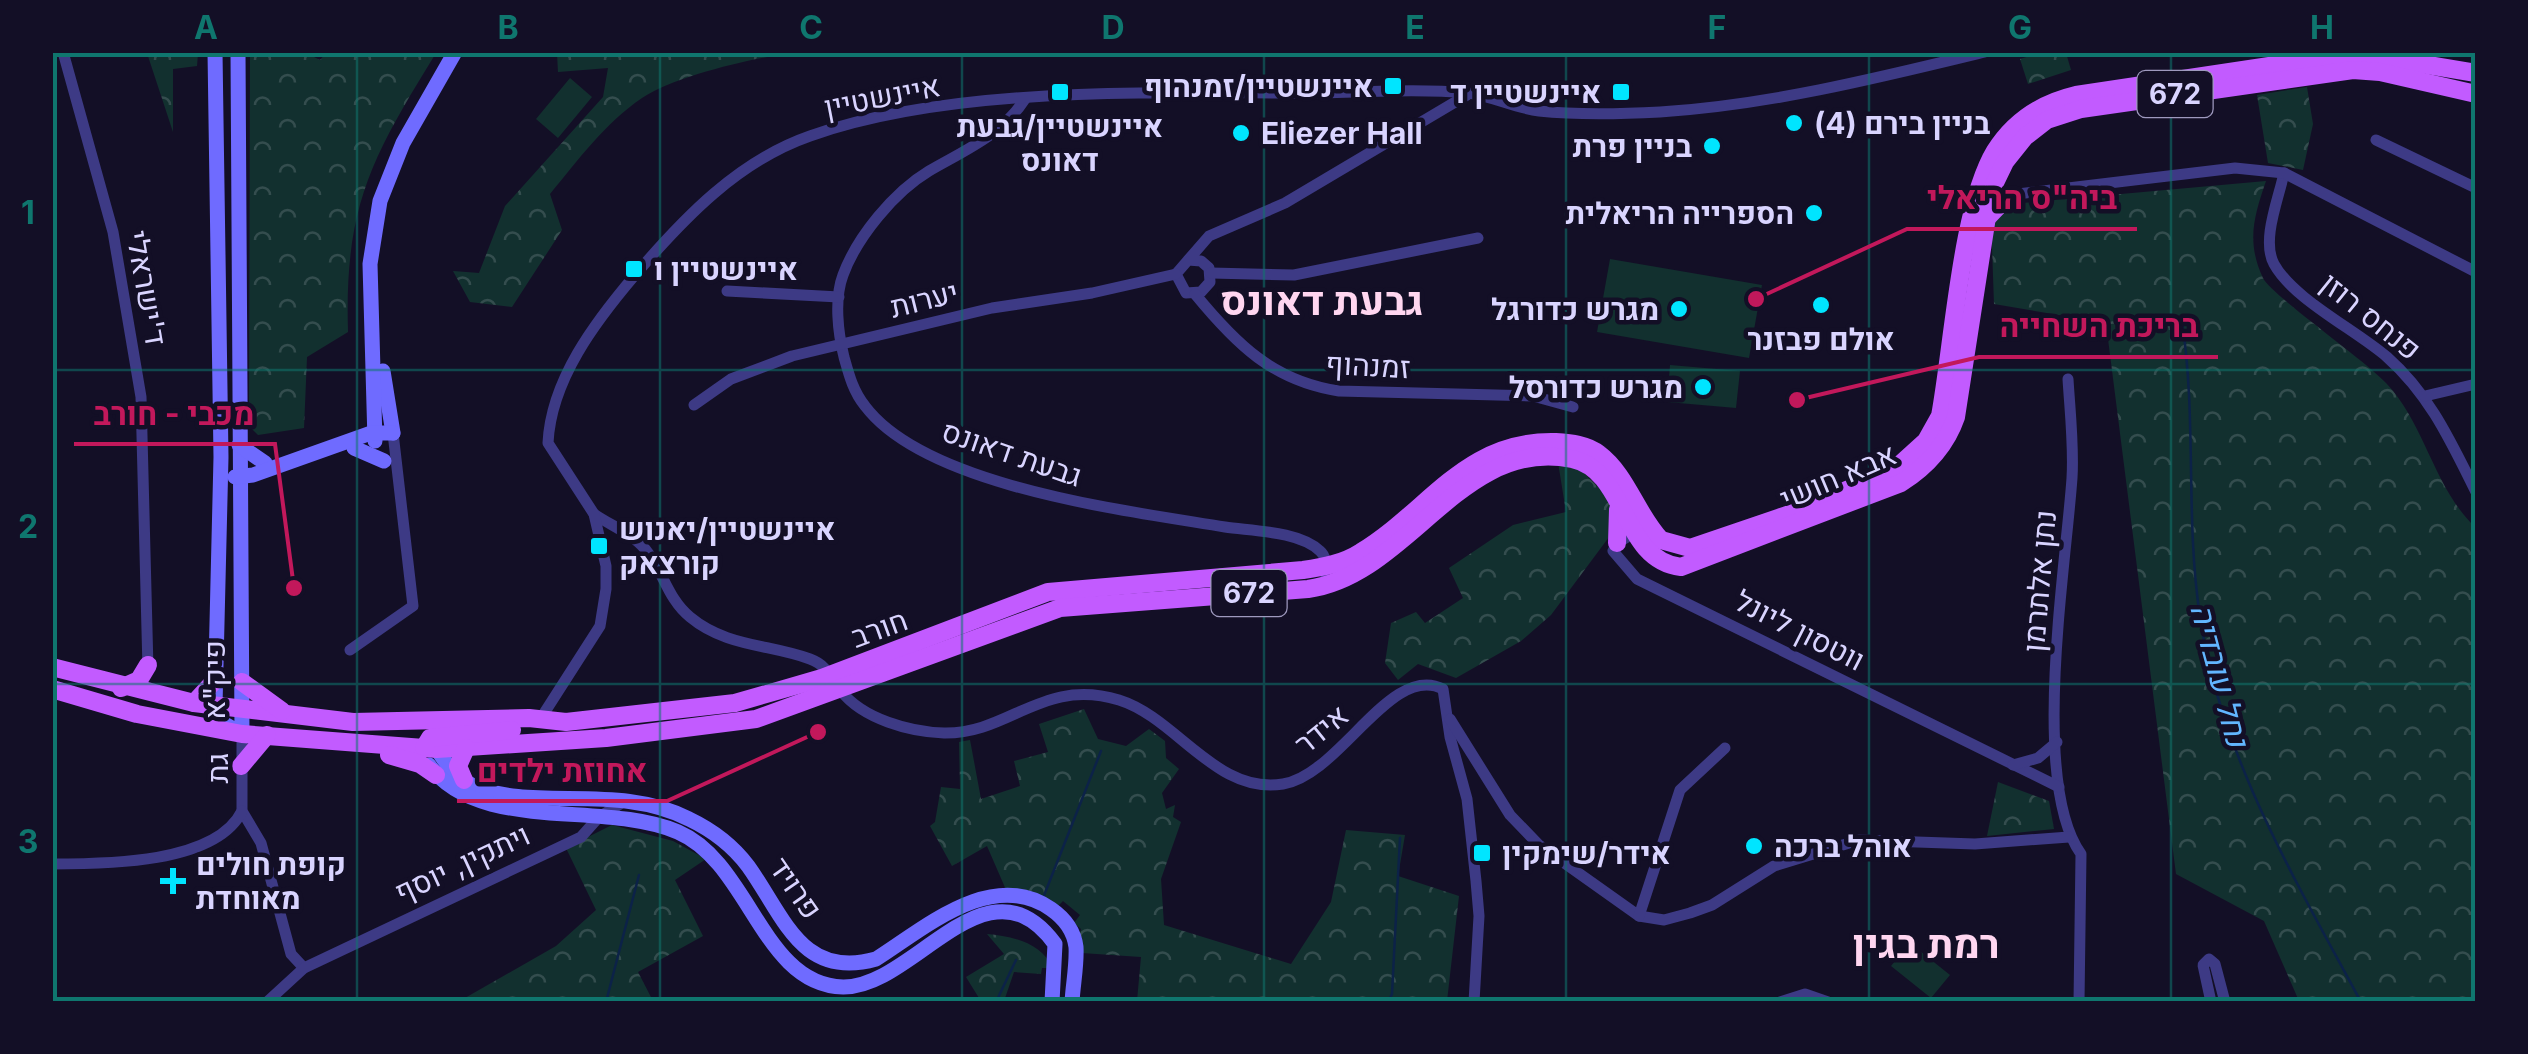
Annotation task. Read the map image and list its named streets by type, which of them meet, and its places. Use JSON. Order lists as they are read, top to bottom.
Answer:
{
  "streets": {
    "main road": [
      "672",
      "אבא חושי",
      "חורב",
      "פיק\"א",
      "פרויד"
    ],
    "street": [
      "איינשטיין",
      "ד'ישראלי",
      "יערות",
      "פנחס רוזן",
      "זמנהוף",
      "גבעת דאונס",
      "נתן אלתרמן",
      "ווטסון ליונל",
      "אידר",
      "גת",
      "ויתקין, יוסף"
    ]
  },
  "crossings": [
    ["איינשטיין", "גבעת דאונס"],
    ["איינשטיין", "חורב"],
    ["ד'ישראלי", "חורב"],
    ["יערות", "זמנהוף"],
    ["יערות", "גבעת דאונס"],
    ["גבעת דאונס", "חורב"],
    ["אבא חושי", "חורב"],
    ["אבא חושי", "ווטסון ליונל"],
    ["נתן אלתרמן", "ווטסון ליונל"],
    ["חורב", "ווטסון ליונל"],
    ["חורב", "פיק\"א"],
    ["חורב", "אידר"],
    ["חורב", "גת"],
    ["פיק\"א", "גת"],
    ["גת", "ויתקין, יוסף"],
    ["ויתקין, יוסף", "פרויד"]
  ],
  "districts": ["גבעת דאונס", "רמת בגין"],
  "water": ["נחל עובדיה"],
  "places": {
    "transit": [
      "איינשטיין/זמנהוף",
      "איינשטיין/גבעת דאונס",
      "איינשטיין ד",
      "איינשטיין ו",
      "איינשטיין/יאנוש קורצאק",
      "אידר/שימקין"
    ],
    "other": [
      "בניין בירם (4)",
      "Eliezer Hall",
      "בניין פרת",
      "הספרייה הריאלית",
      "ביה\"ס הריאלי",
      "אולם פבזנר",
      "מגרש כדורגל",
      "מגרש כדורסל",
      "בריכת השחייה",
      "מכבי - חורב",
      "אחוזת ילדים",
      "אוהל ברכה"
    ],
    "health": ["קופת חולים מאוחדת"]
  },
  "grid": {
    "columns": [
      "A",
      "B",
      "C",
      "D",
      "E",
      "F",
      "G",
      "H"
    ],
    "rows": ["1", "2", "3"]
  }
}
